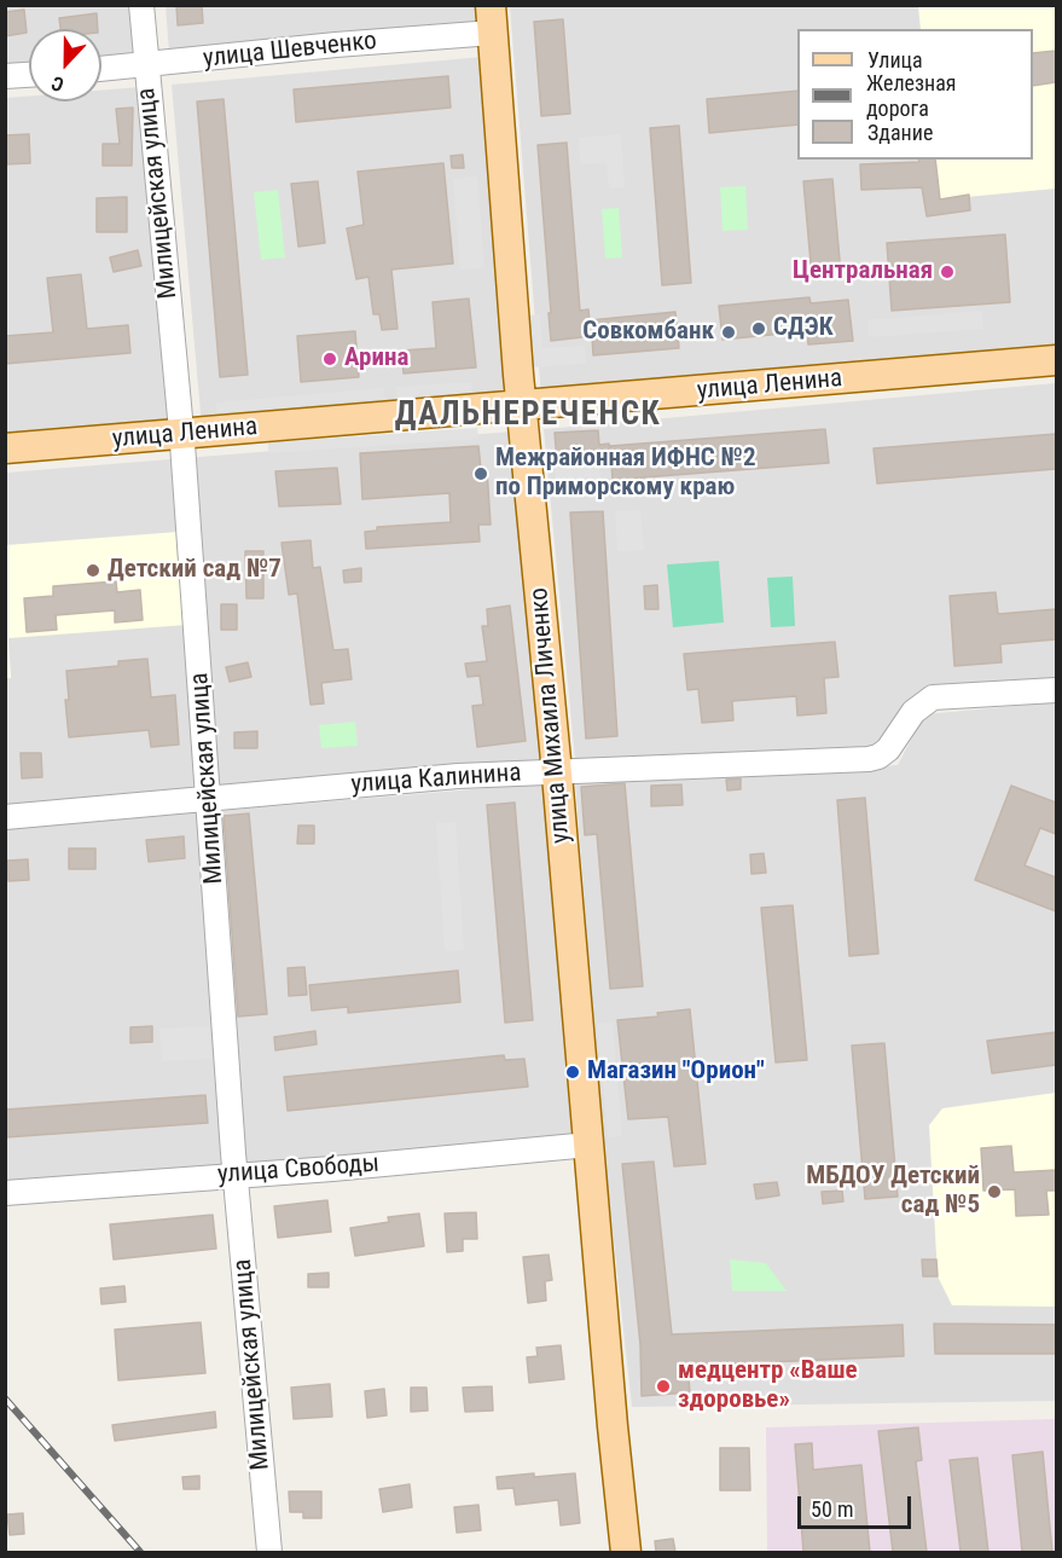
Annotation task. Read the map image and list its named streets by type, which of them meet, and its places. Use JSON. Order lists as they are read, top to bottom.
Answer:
{
  "streets": {
    "main road": ["улица Ленина", "улица Михаила Личенко"],
    "street": [
      "улица Шевченко",
      "Милицейская улица",
      "улица Калинина",
      "улица Свободы"
    ]
  },
  "crossings": [
    ["улица Шевченко", "Милицейская улица"],
    ["улица Шевченко", "улица Михаила Личенко"],
    ["Милицейская улица", "улица Ленина"],
    ["Милицейская улица", "улица Калинина"],
    ["Милицейская улица", "улица Свободы"],
    ["улица Ленина", "улица Михаила Личенко"],
    ["улица Михаила Личенко", "улица Калинина"],
    ["улица Михаила Личенко", "улица Свободы"]
  ],
  "districts": ["ДАЛЬНЕРЕЧЕНСК"],
  "places": [
    "Центральная",
    "СДЭК",
    "Совкомбанк",
    "Арина",
    "Межрайонная ИФНС №2 по Приморскому краю",
    "Детский сад №7",
    "Магазин \"Орион\"",
    "МБДОУ Детский сад №5",
    "медцентр «Ваше здоровье»"
  ],
  "legend": ["Улица", "Железная дорога", "Здание"],
  "scale_bar": "50 m",
  "north": "bottom"
}
